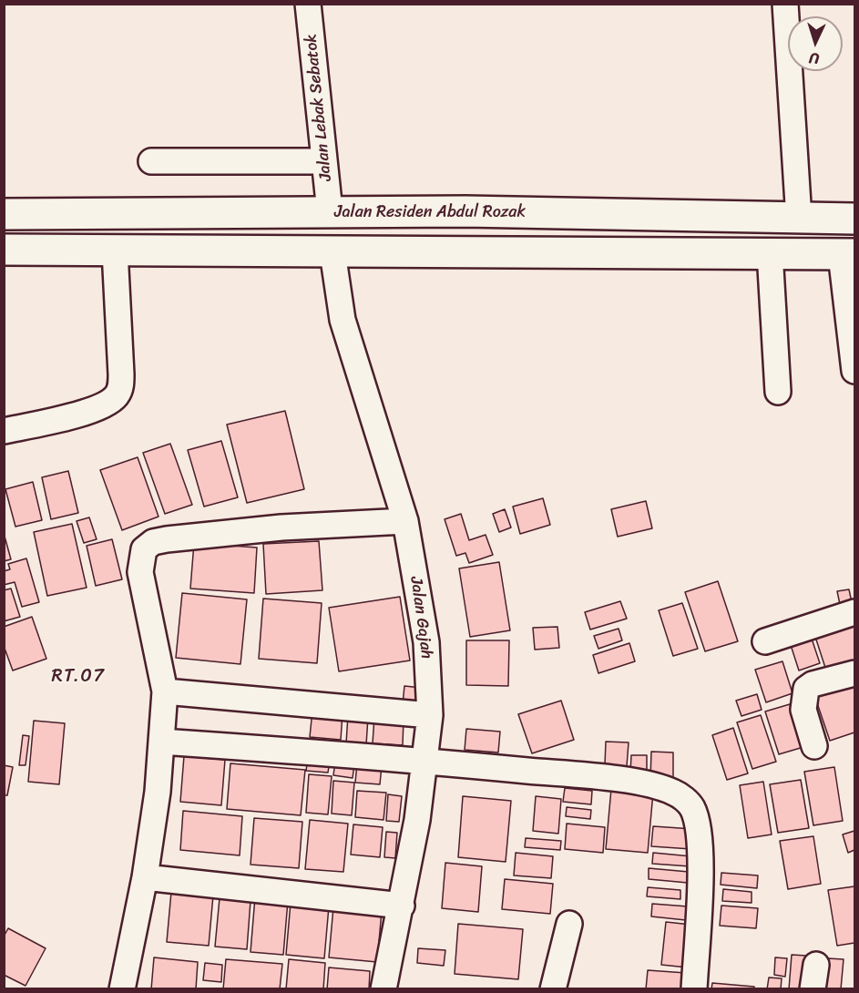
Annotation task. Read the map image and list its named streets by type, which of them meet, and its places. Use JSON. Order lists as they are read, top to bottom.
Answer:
{
  "streets": {
    "highway": ["Jalan Residen Abdul Rozak"],
    "street": ["Jalan Lebak Sebatok", "Jalan Gajah"]
  },
  "crossings": [
    ["Jalan Lebak Sebatok", "Jalan Residen Abdul Rozak"]
  ],
  "districts": ["RT.07"],
  "north": "bottom"
}
